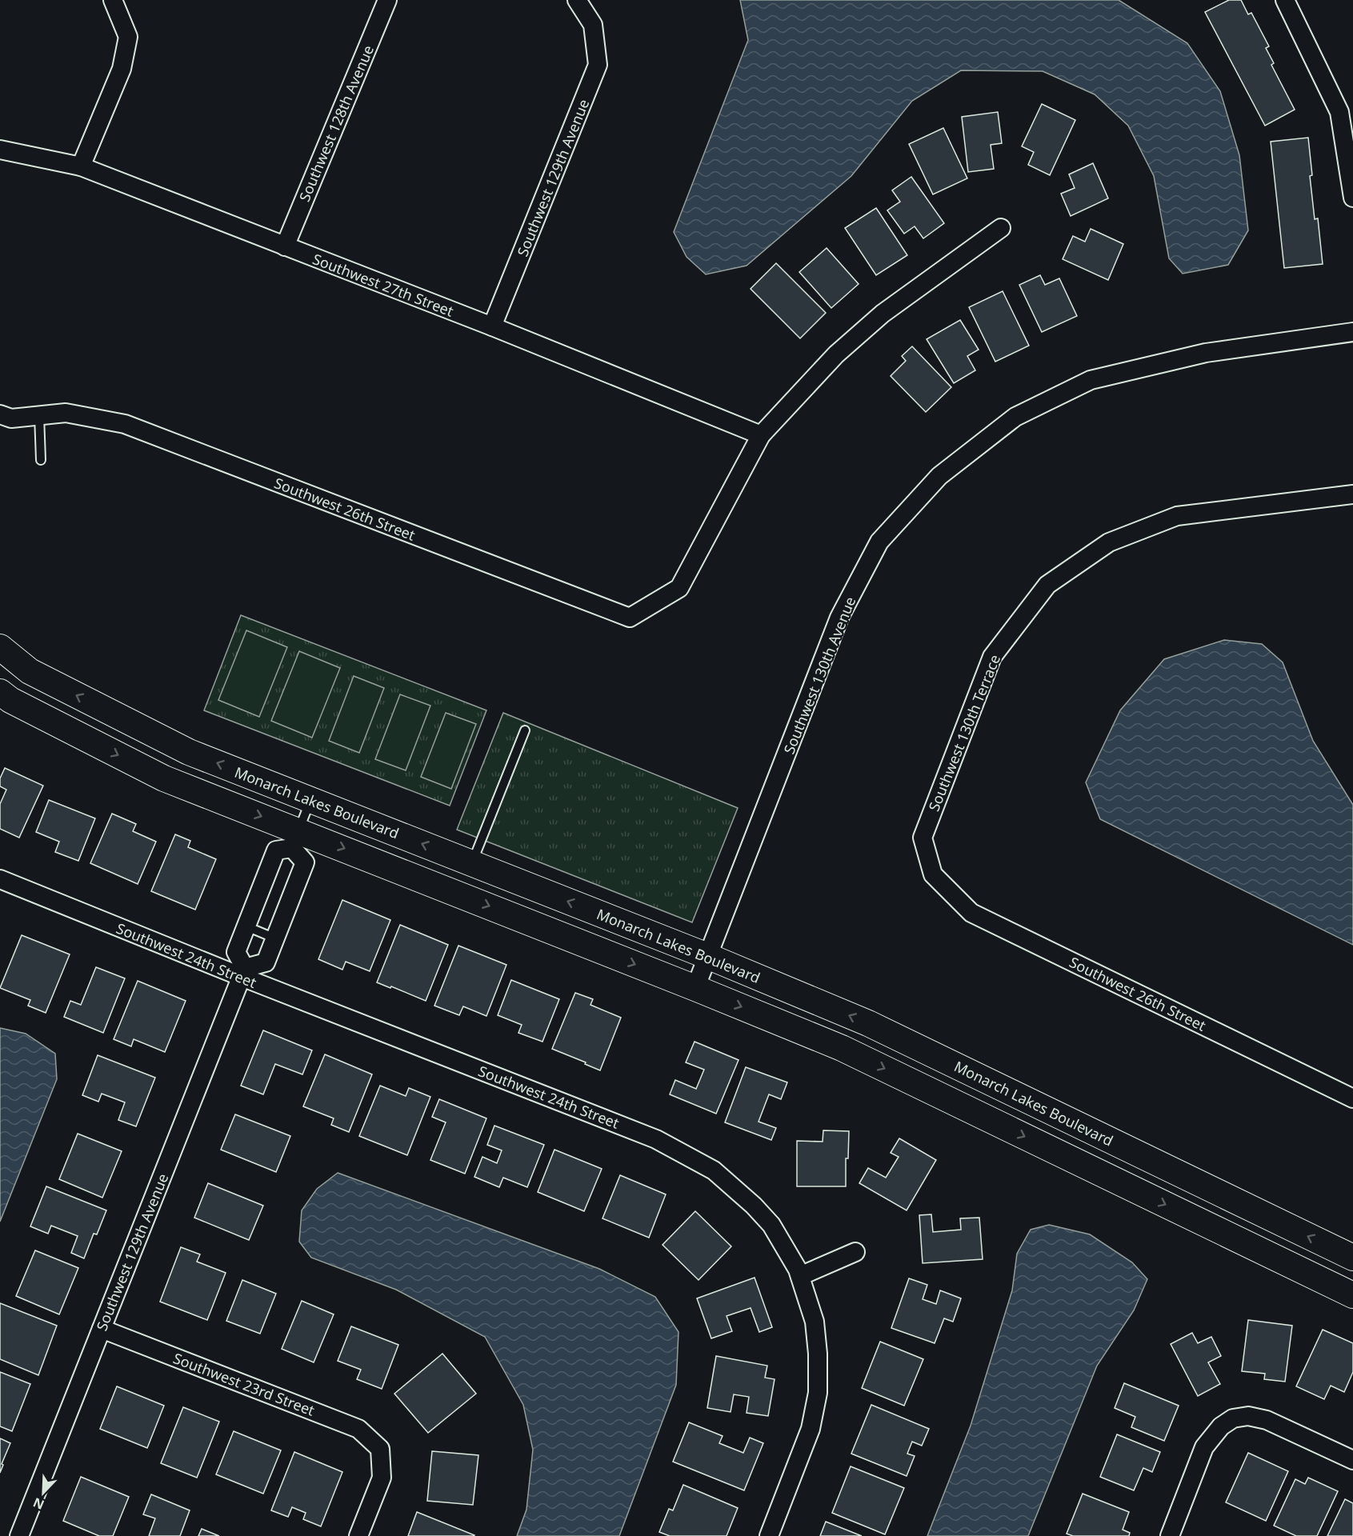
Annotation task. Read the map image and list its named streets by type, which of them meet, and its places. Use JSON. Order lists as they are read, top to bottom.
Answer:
{
  "streets": {
    "street": [
      "Southwest 128th Avenue",
      "Southwest 129th Avenue",
      "Southwest 27th Street",
      "Southwest 26th Street",
      "Southwest 130th Avenue",
      "Southwest 130th Terrace",
      "Monarch Lakes Boulevard",
      "Southwest 24th Street",
      "Southwest 23rd Street"
    ]
  },
  "crossings": [
    ["Southwest 128th Avenue", "Southwest 27th Street"],
    ["Southwest 129th Avenue", "Southwest 27th Street"],
    ["Southwest 129th Avenue", "Southwest 24th Street"],
    ["Southwest 129th Avenue", "Southwest 23rd Street"],
    ["Southwest 27th Street", "Southwest 26th Street"],
    ["Southwest 26th Street", "Southwest 130th Terrace"],
    ["Southwest 130th Avenue", "Monarch Lakes Boulevard"]
  ],
  "north": "bottom left"
}
